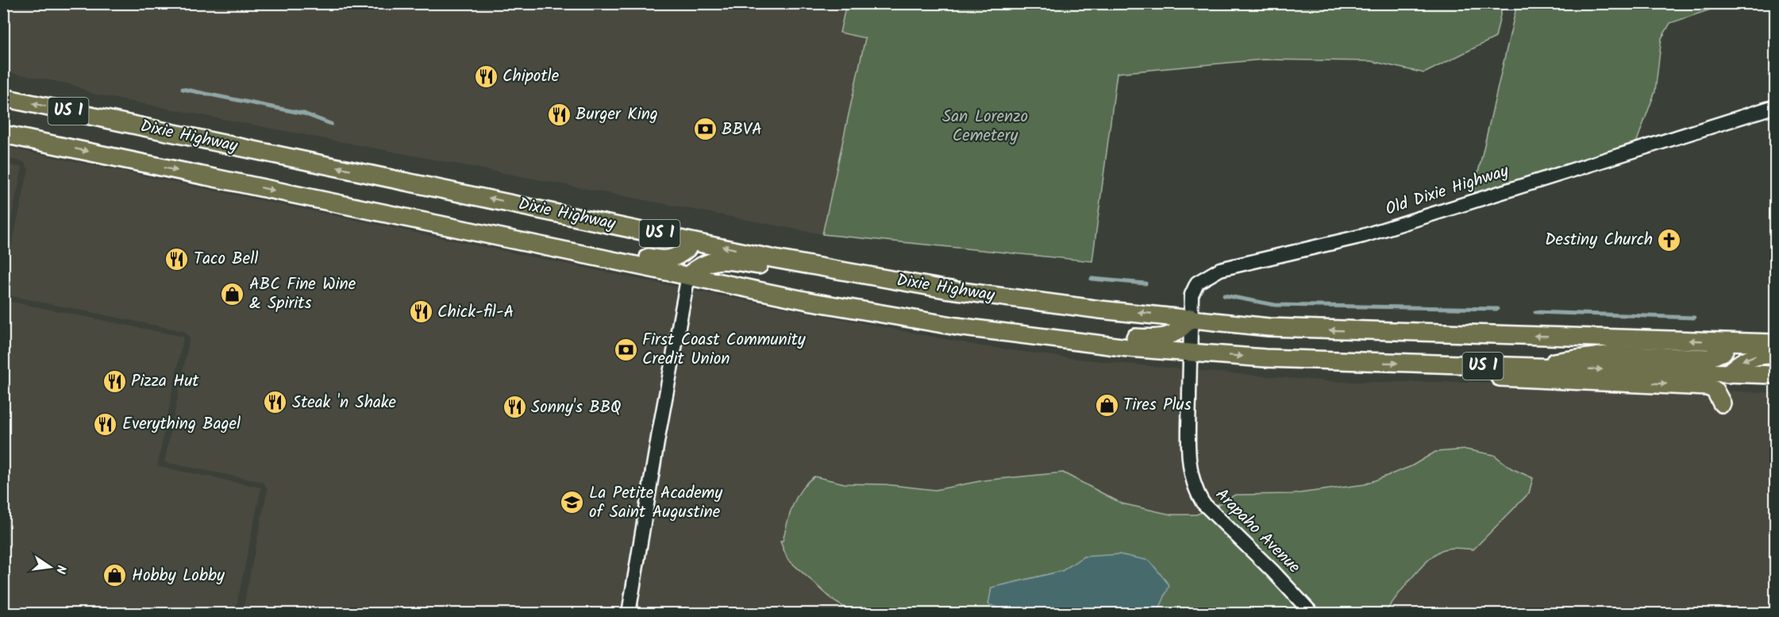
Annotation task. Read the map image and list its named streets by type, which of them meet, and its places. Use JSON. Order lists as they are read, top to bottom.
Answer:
{
  "streets": {
    "main road": ["US 1", "Dixie Highway"],
    "street": ["Old Dixie Highway", "Arapaho Avenue"]
  },
  "crossings": [
    ["US 1", "Dixie Highway"],
    ["US 1", "Old Dixie Highway"],
    ["US 1", "Arapaho Avenue"],
    ["Dixie Highway", "Old Dixie Highway"],
    ["Old Dixie Highway", "Arapaho Avenue"]
  ],
  "parks": ["San Lorenzo Cemetery"],
  "places": {
    "restaurant": [
      "Chipotle",
      "Burger King",
      "Taco Bell",
      "Chick-fil-A",
      "Pizza Hut",
      "Steak 'n Shake",
      "Sonny's BBQ",
      "Everything Bagel"
    ],
    "bank": ["BBVA", "First Coast Community Credit Union"],
    "church": ["Destiny Church"],
    "shop": ["ABC Fine Wine & Spirits", "Tires Plus", "Hobby Lobby"],
    "school or university": ["La Petite Academy of Saint Augustine"]
  },
  "north": "right"
}
